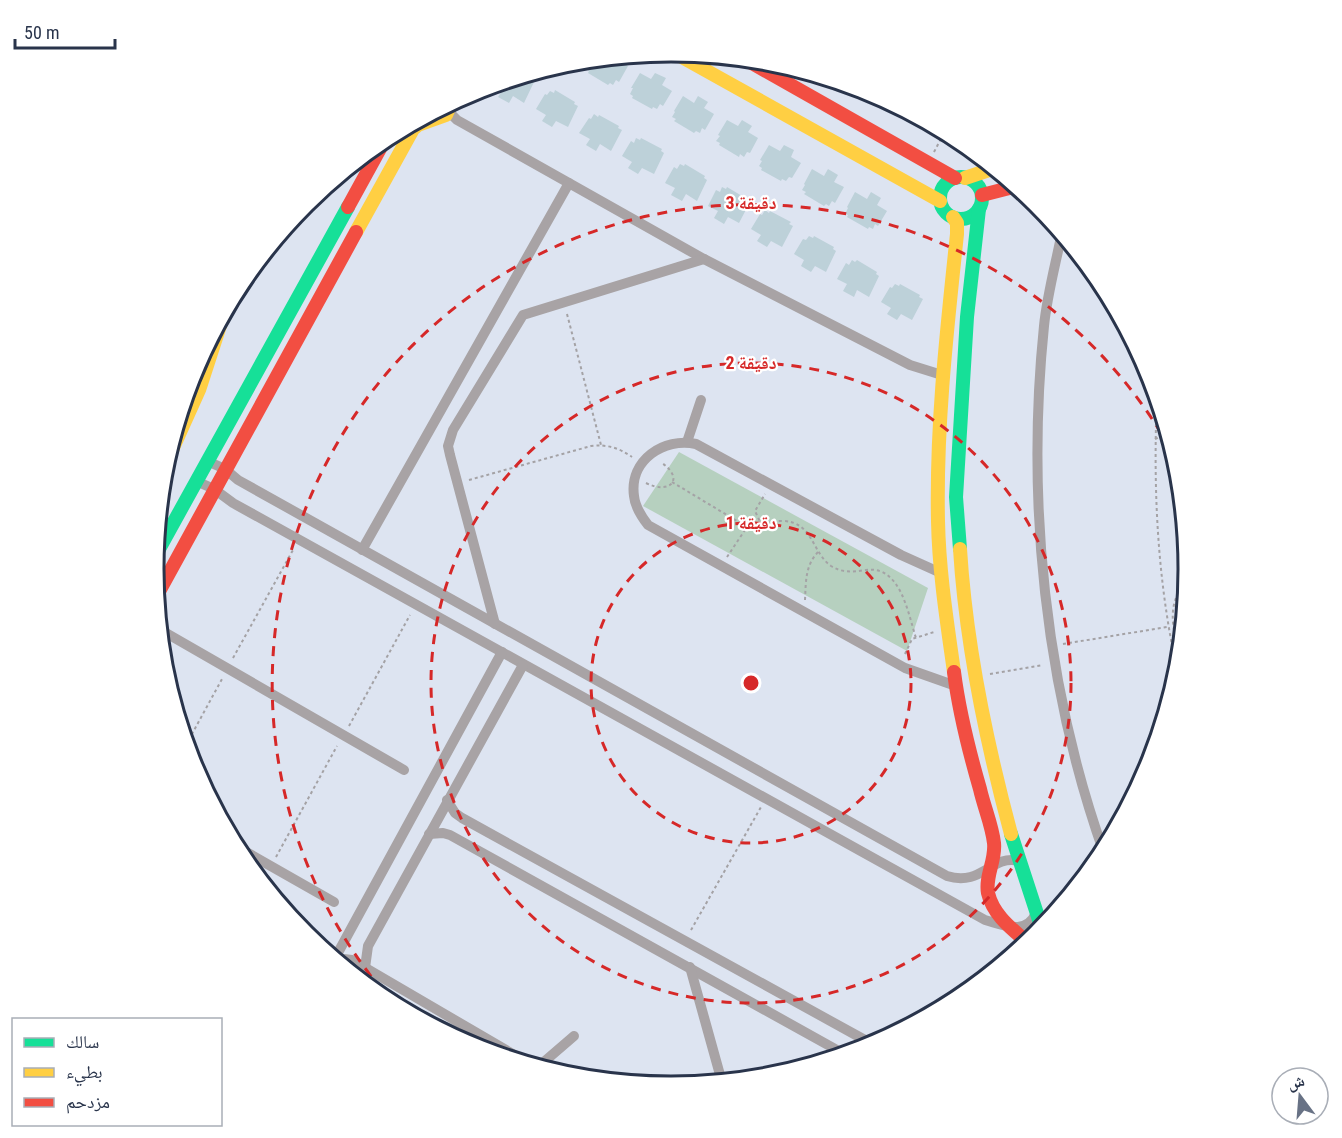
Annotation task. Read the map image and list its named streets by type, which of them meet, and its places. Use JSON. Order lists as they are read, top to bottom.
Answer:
{
  "legend": ["سالك", "بطيء", "مزدحم"],
  "scale_bar": "50 m",
  "north": "top",
  "rings": ["3 دقيقة", "2 دقيقة", "1 دقيقة"]
}
